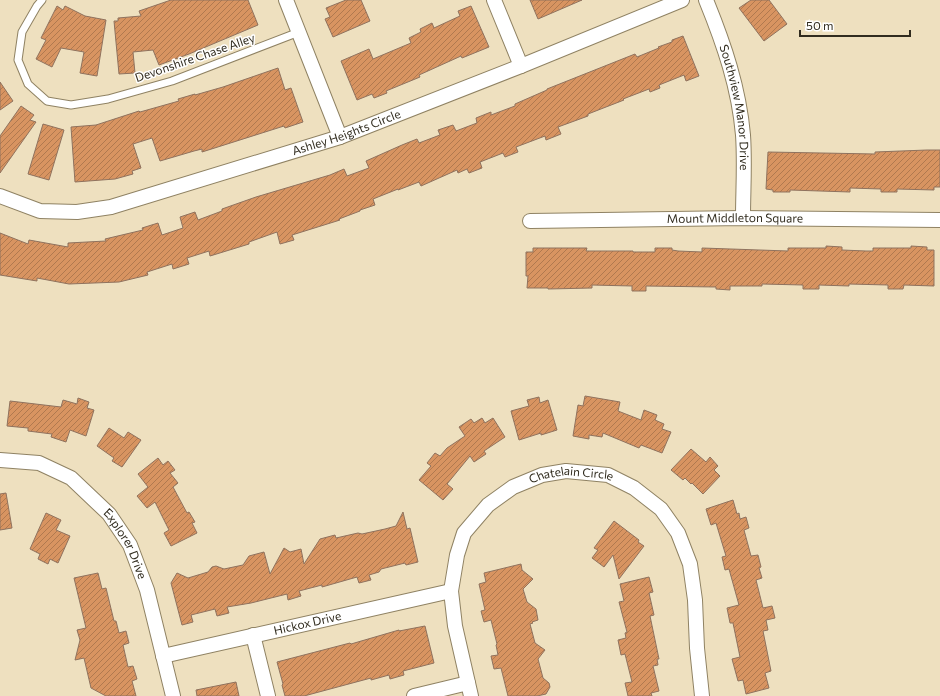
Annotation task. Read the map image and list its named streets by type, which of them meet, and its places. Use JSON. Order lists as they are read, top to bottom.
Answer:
{
  "streets": {
    "street": [
      "Southview Manor Drive",
      "Ashley Heights Circle",
      "Mount Middleton Square",
      "Chatelain Circle",
      "Explorer Drive",
      "Hickox Drive"
    ],
    "lane": ["Devonshire Chase Alley"]
  },
  "crossings": [
    ["Southview Manor Drive", "Mount Middleton Square"],
    ["Chatelain Circle", "Hickox Drive"],
    ["Explorer Drive", "Hickox Drive"]
  ],
  "scale_bar": "50 m"
}
